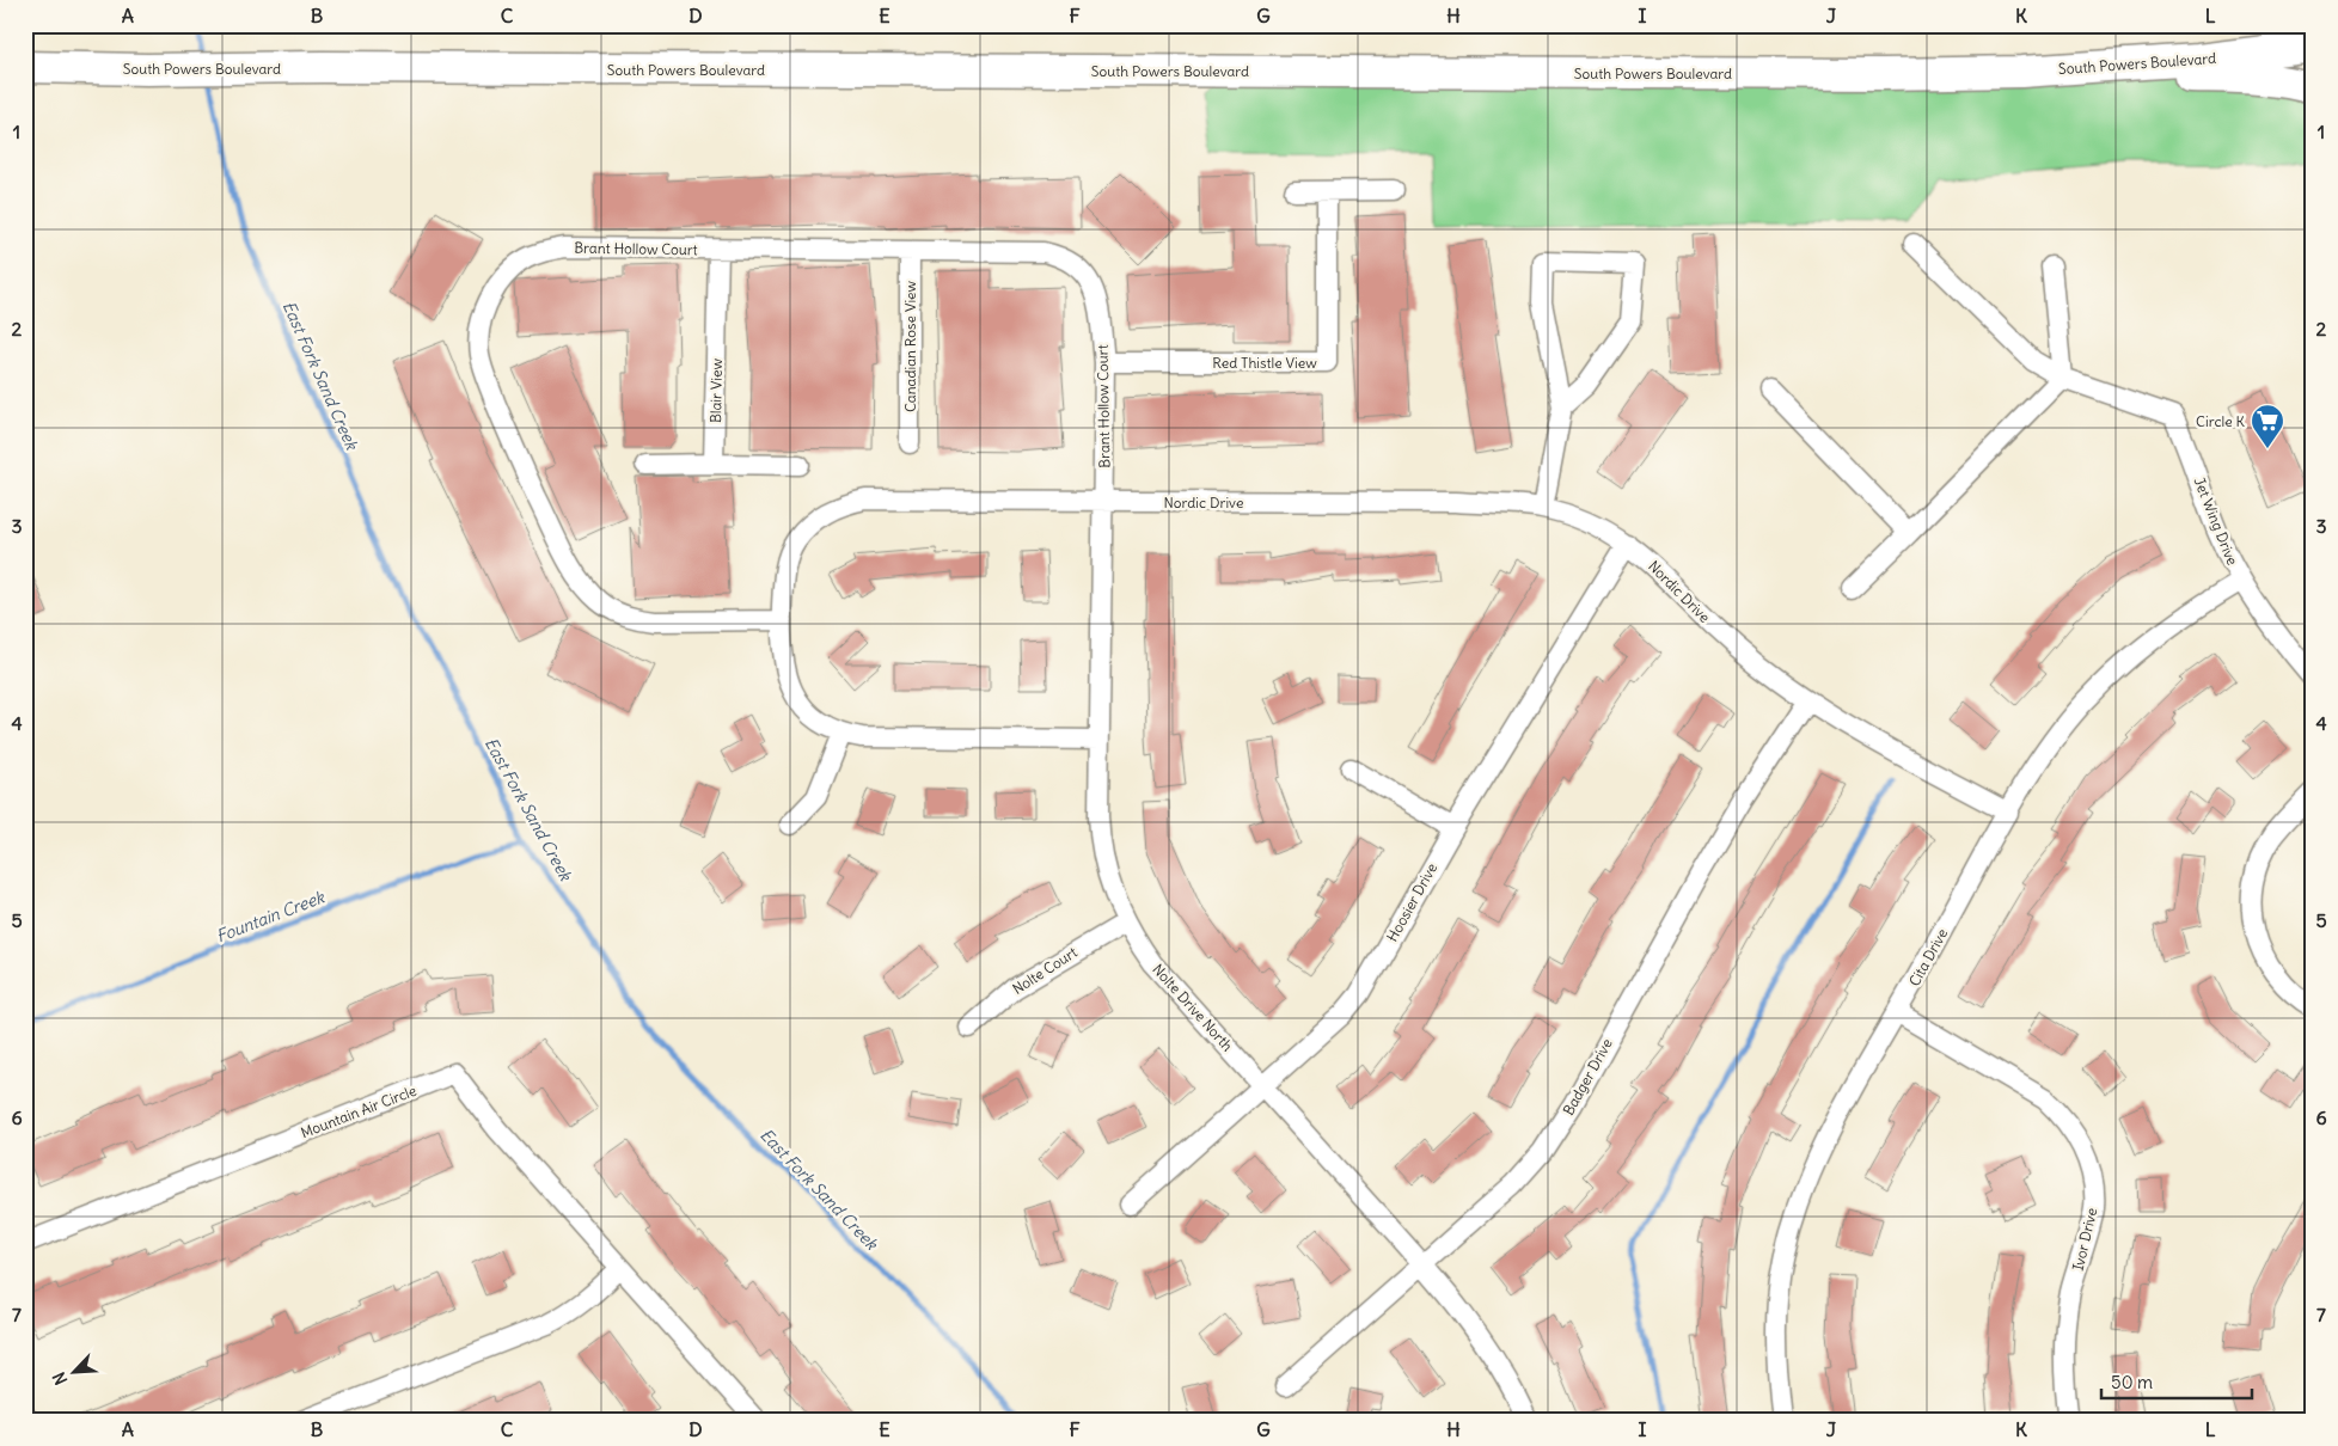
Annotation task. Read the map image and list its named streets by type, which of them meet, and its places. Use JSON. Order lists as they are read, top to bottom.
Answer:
{
  "streets": {
    "highway": ["South Powers Boulevard"],
    "street": [
      "Brant Hollow Court",
      "Canadian Rose View",
      "Red Thistle View",
      "Blair View",
      "Nordic Drive",
      "Jet Wing Drive",
      "Hoosier Drive",
      "Cita Drive",
      "Nolte Court",
      "Nolte Drive North",
      "Badger Drive",
      "Mountain Air Circle",
      "Ivor Drive"
    ]
  },
  "crossings": [
    ["Brant Hollow Court", "Canadian Rose View"],
    ["Brant Hollow Court", "Red Thistle View"],
    ["Brant Hollow Court", "Blair View"],
    ["Brant Hollow Court", "Nordic Drive"],
    ["Brant Hollow Court", "Nolte Drive North"],
    ["Nordic Drive", "Hoosier Drive"],
    ["Nordic Drive", "Cita Drive"],
    ["Nordic Drive", "Nolte Drive North"],
    ["Nordic Drive", "Badger Drive"],
    ["Jet Wing Drive", "Cita Drive"],
    ["Hoosier Drive", "Nolte Drive North"],
    ["Cita Drive", "Ivor Drive"],
    ["Nolte Court", "Nolte Drive North"],
    ["Nolte Drive North", "Badger Drive"]
  ],
  "water": ["East Fork Sand Creek", "Fountain Creek"],
  "places": {
    "supermarket": ["Circle K"]
  },
  "scale_bar": "50 m",
  "north": "bottom left",
  "grid": {
    "columns": [
      "A",
      "B",
      "C",
      "D",
      "E",
      "F",
      "G",
      "H",
      "I",
      "J",
      "K",
      "L"
    ],
    "rows": [
      "1",
      "2",
      "3",
      "4",
      "5",
      "6",
      "7"
    ]
  }
}
